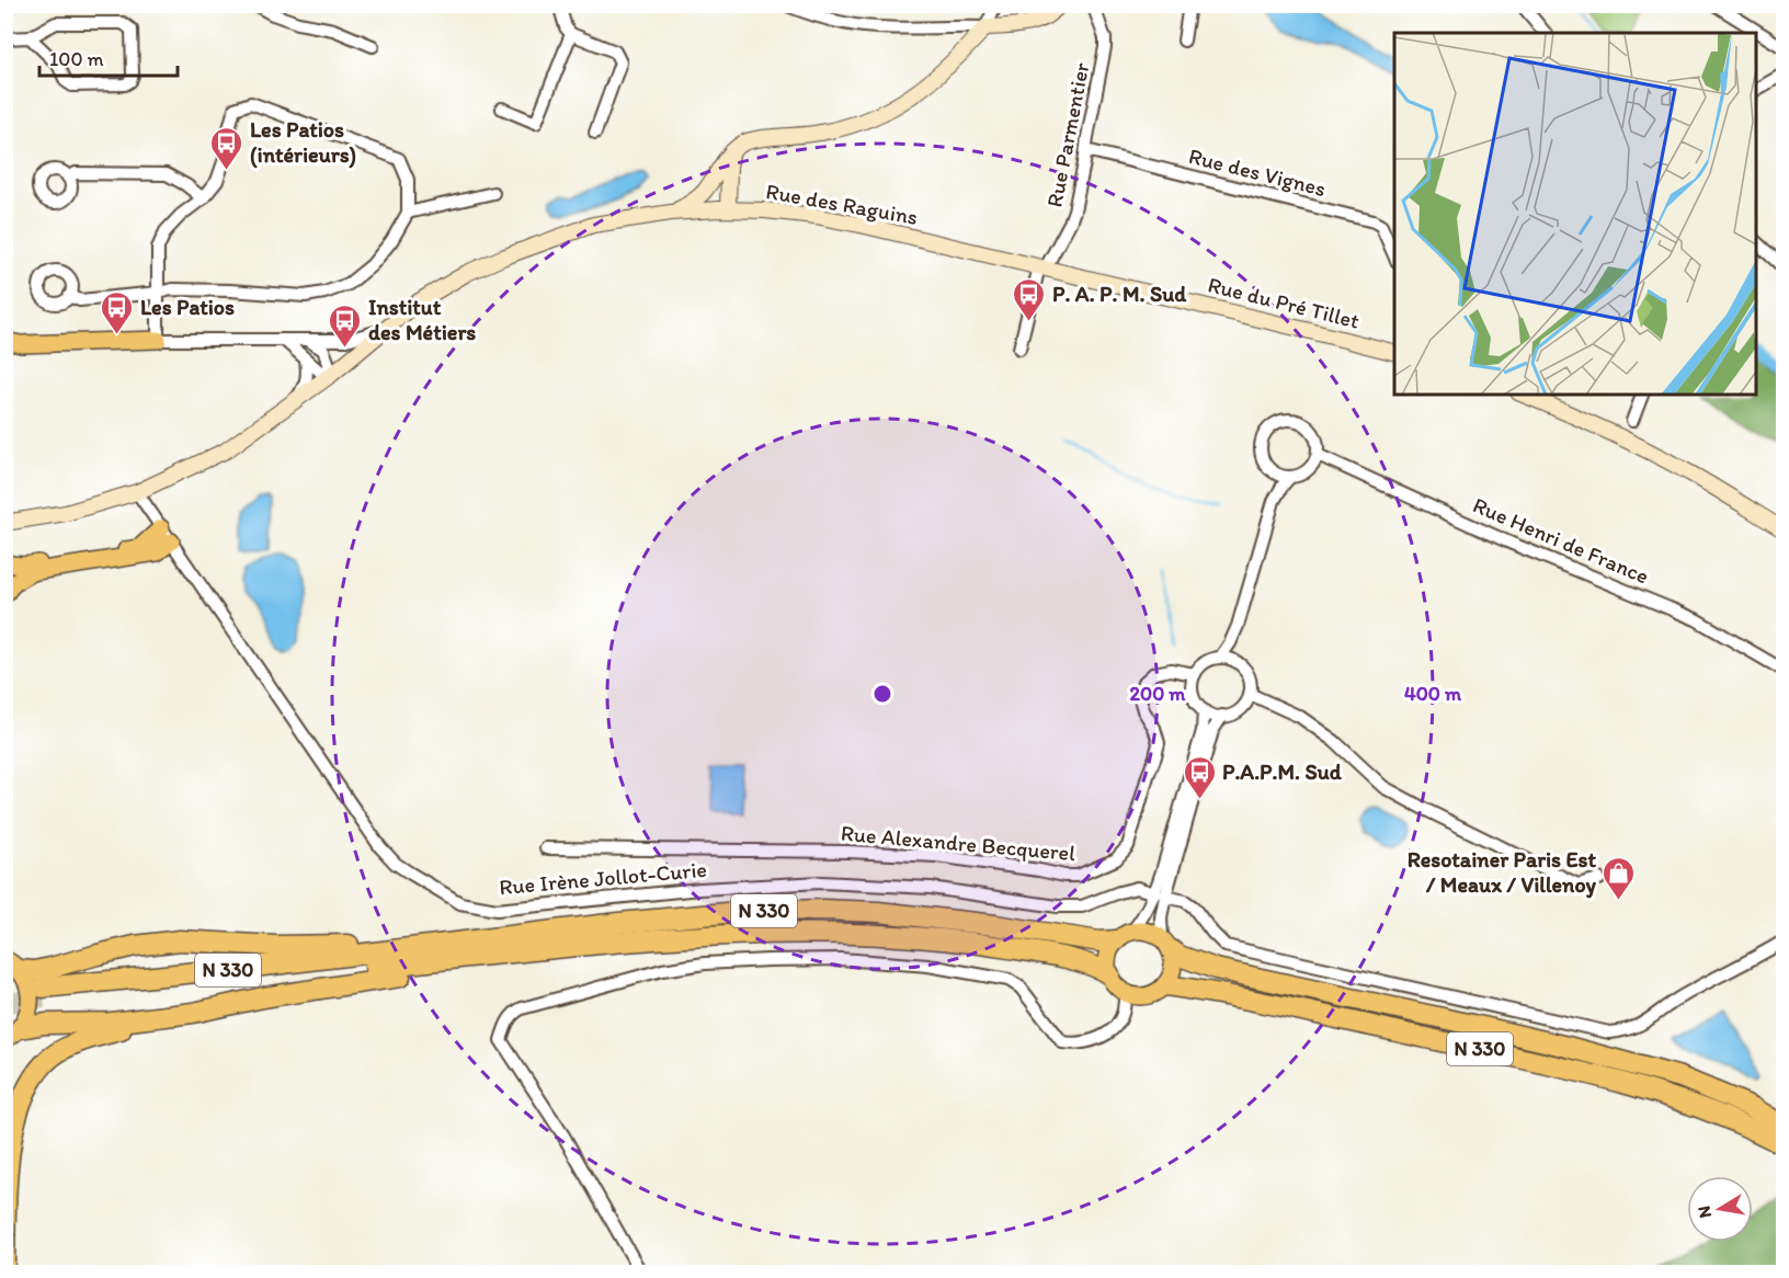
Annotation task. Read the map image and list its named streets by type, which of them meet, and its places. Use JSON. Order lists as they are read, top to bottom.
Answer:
{
  "streets": {
    "highway": ["N 330"],
    "street": [
      "Rue Parmentier",
      "Rue des Vignes",
      "Rue des Raguins",
      "Rue du Pré Tillet",
      "Rue Henri de France",
      "Rue Alexandre Becquerel",
      "Rue Irène Jollot-Curie"
    ]
  },
  "crossings": [
    ["Rue Parmentier", "Rue des Vignes"],
    ["Rue Parmentier", "Rue des Raguins"],
    ["Rue Parmentier", "Rue du Pré Tillet"],
    ["Rue des Raguins", "Rue du Pré Tillet"],
    ["Rue des Raguins", "Rue Irène Jollot-Curie"]
  ],
  "places": {
    "bus stop": [
      "Les Patios (intérieurs)",
      "P. A. P. M. Sud",
      "Les Patios",
      "Institut des Métiers",
      "P.A.P.M. Sud"
    ],
    "shop": ["Resotainer Paris Est / Meaux / Villenoy"]
  },
  "scale_bar": "100 m",
  "north": "left",
  "rings": ["200 m", "400 m"]
}
